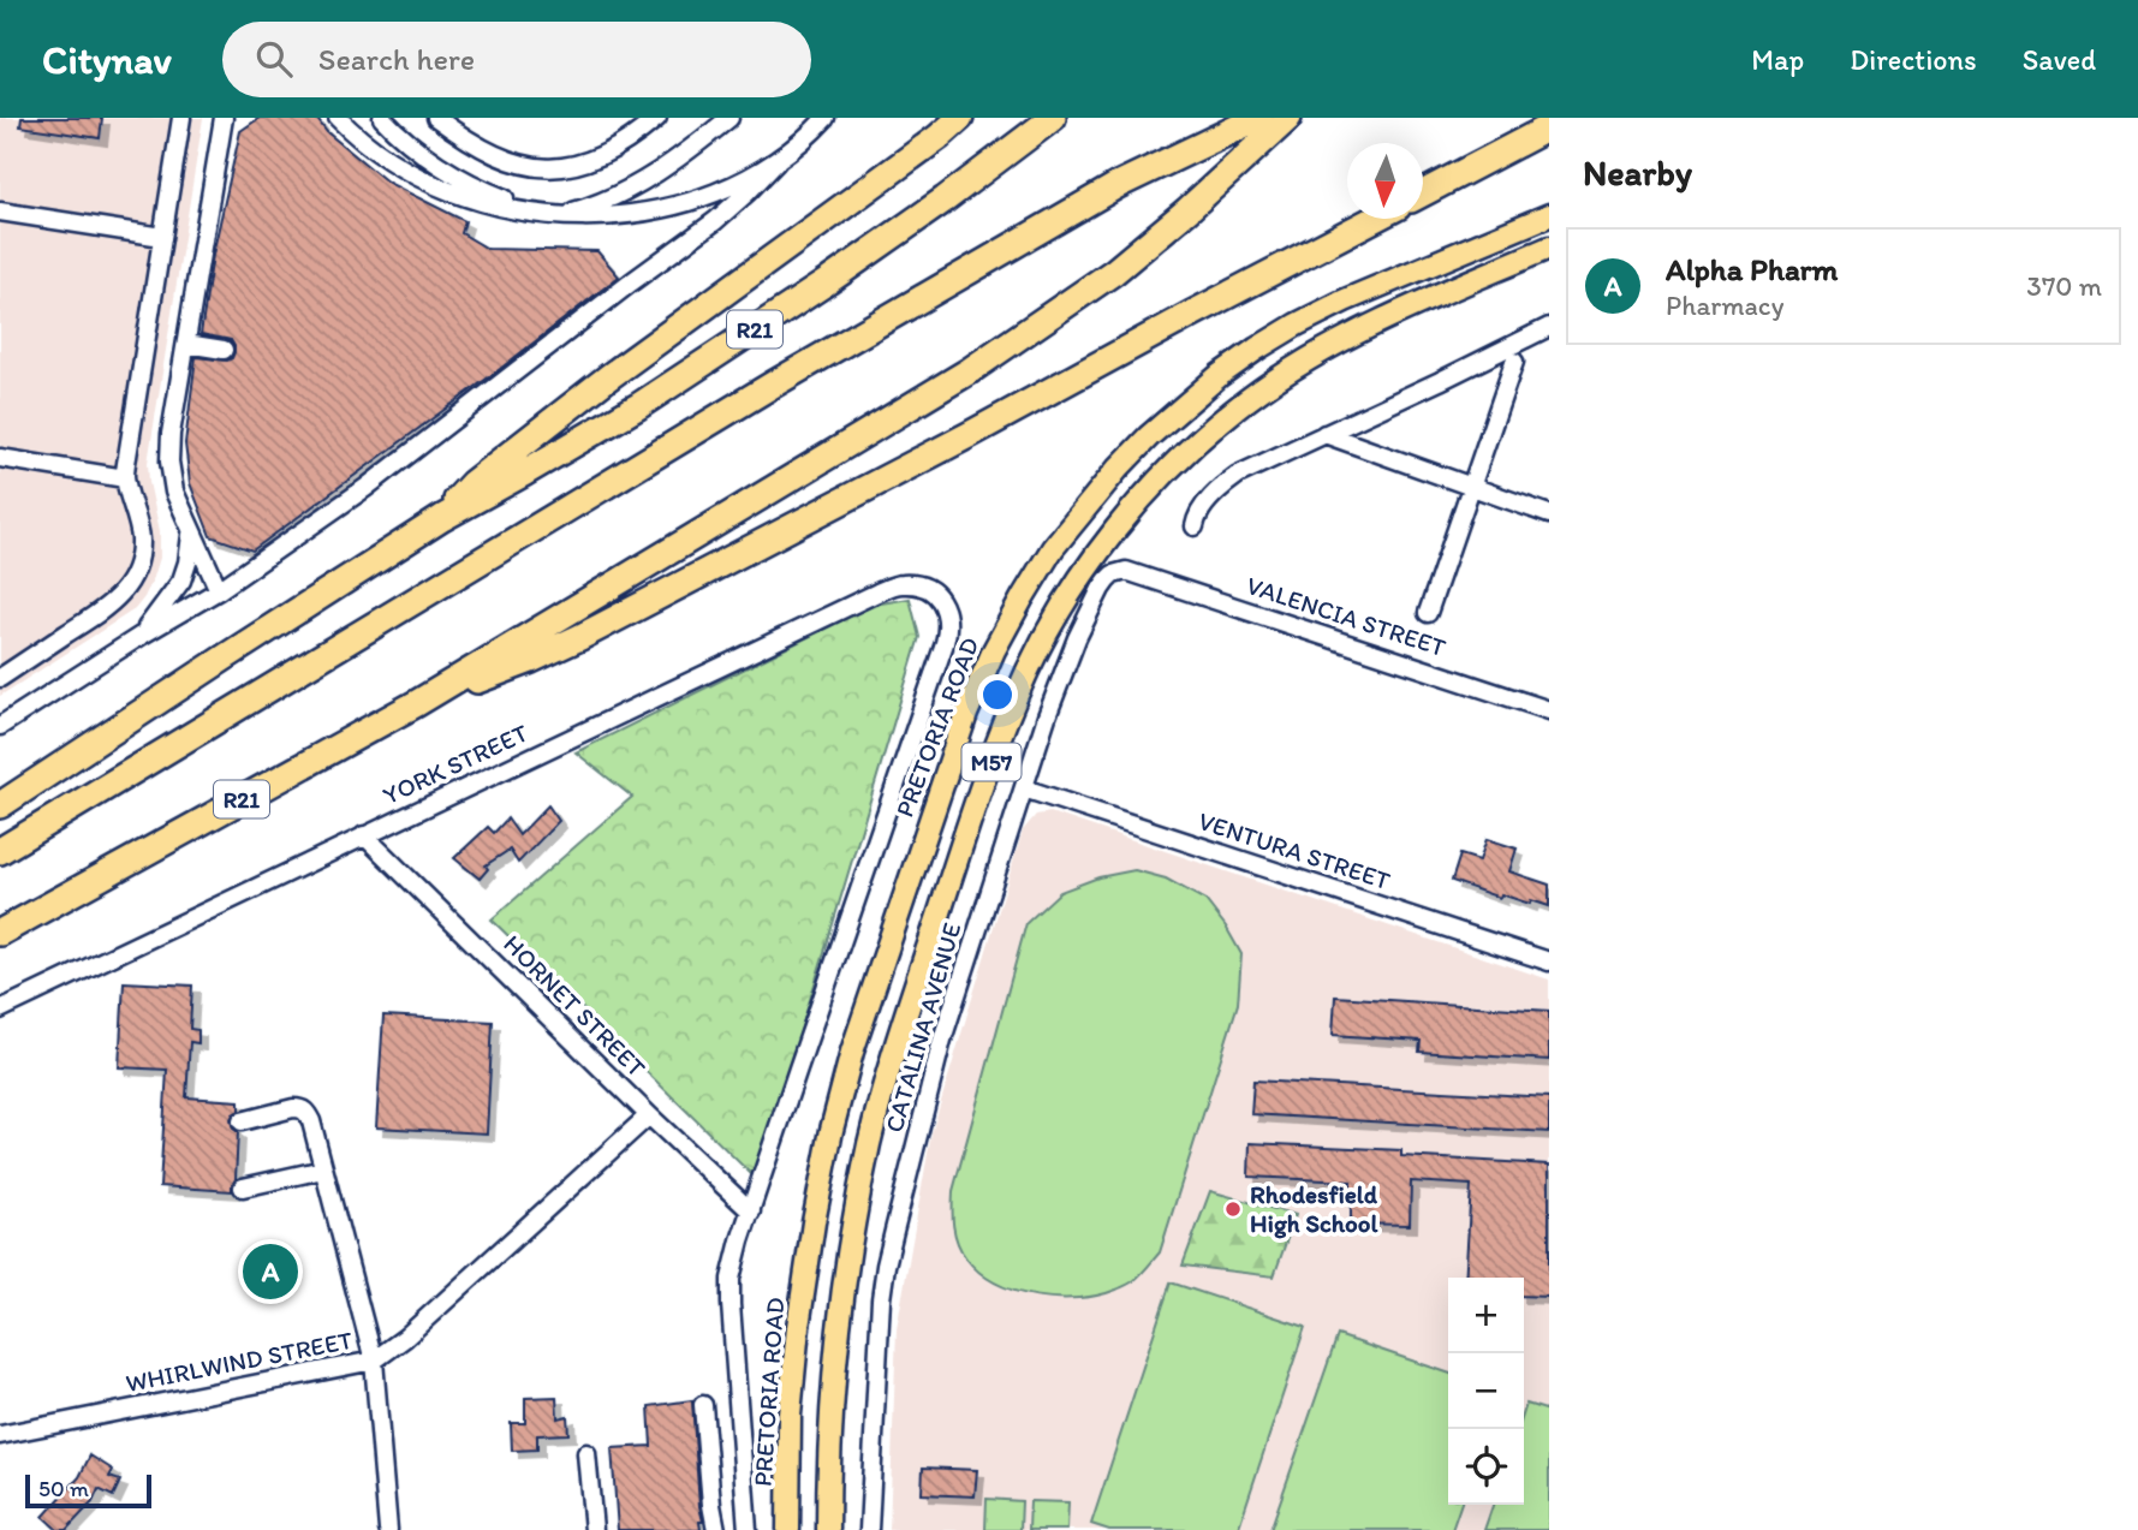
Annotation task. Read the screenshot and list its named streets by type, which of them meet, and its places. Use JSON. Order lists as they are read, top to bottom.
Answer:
{
  "streets": {
    "highway": ["R21"],
    "main road": ["PRETORIA ROAD", "M57"],
    "street": [
      "VALENCIA STREET",
      "YORK STREET",
      "VENTURA STREET",
      "HORNET STREET",
      "CATALINA AVENUE",
      "WHIRLWIND STREET"
    ]
  },
  "crossings": [
    ["VALENCIA STREET", "CATALINA AVENUE"],
    ["YORK STREET", "HORNET STREET"],
    ["VENTURA STREET", "CATALINA AVENUE"],
    ["HORNET STREET", "WHIRLWIND STREET"]
  ],
  "places": ["Rhodesfield High School"],
  "scale_bar": "50 m",
  "north": "bottom",
  "page": {
    "header": "Citynav",
    "search": "Search here",
    "nav": ["Map", "Directions", "Saved"],
    "heading": "Nearby",
    "list": [
      {
        "mark": "A",
        "name": "Alpha Pharm",
        "note": "Pharmacy",
        "value": "370 m"
      }
    ],
    "pins": "A",
    "map_buttons": ["+", "−"],
    "scale": "50 m"
  }
}
